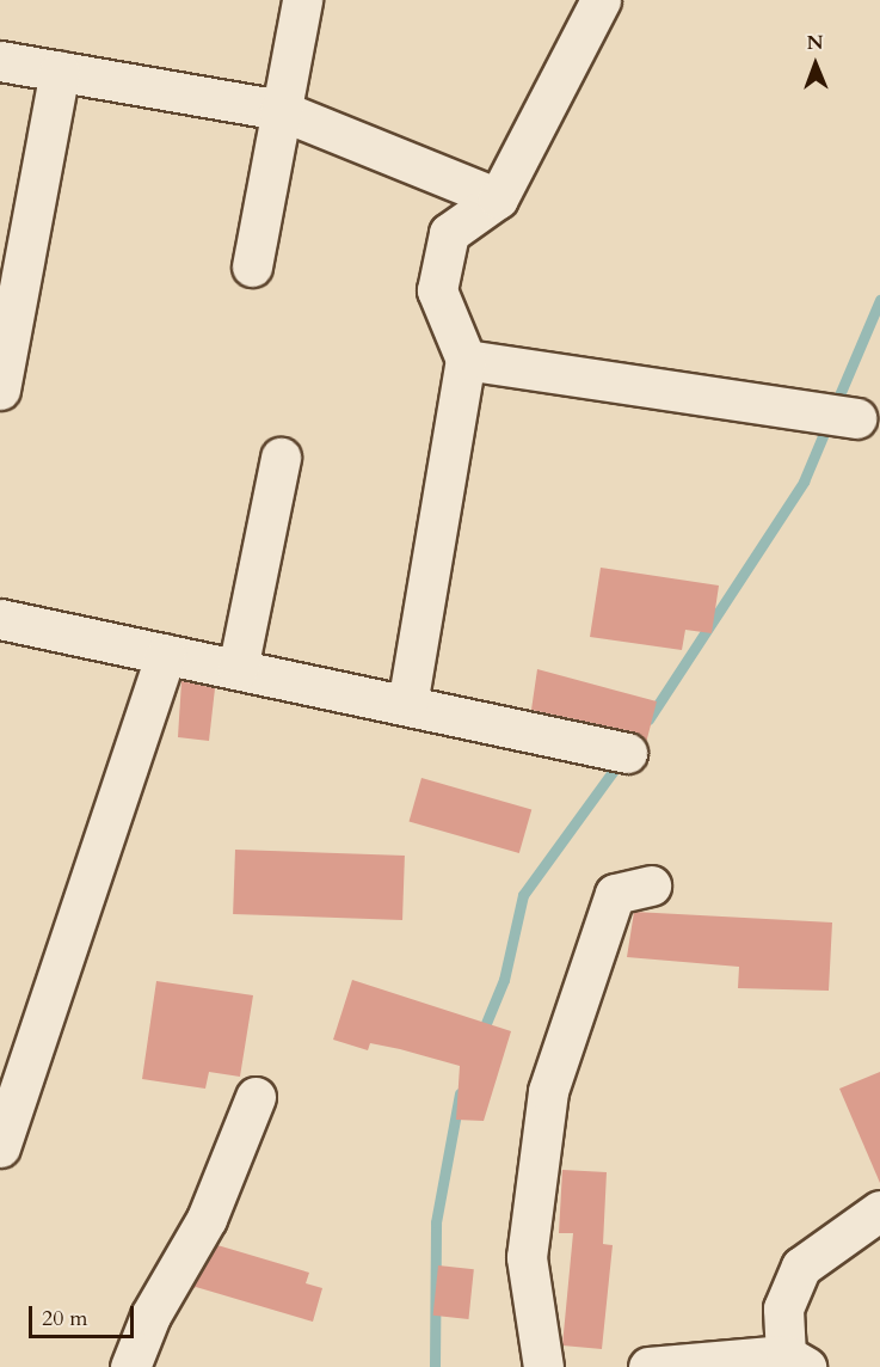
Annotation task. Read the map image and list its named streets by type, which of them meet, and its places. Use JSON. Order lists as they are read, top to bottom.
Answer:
{
  "scale_bar": "20 m",
  "north": "top"
}
